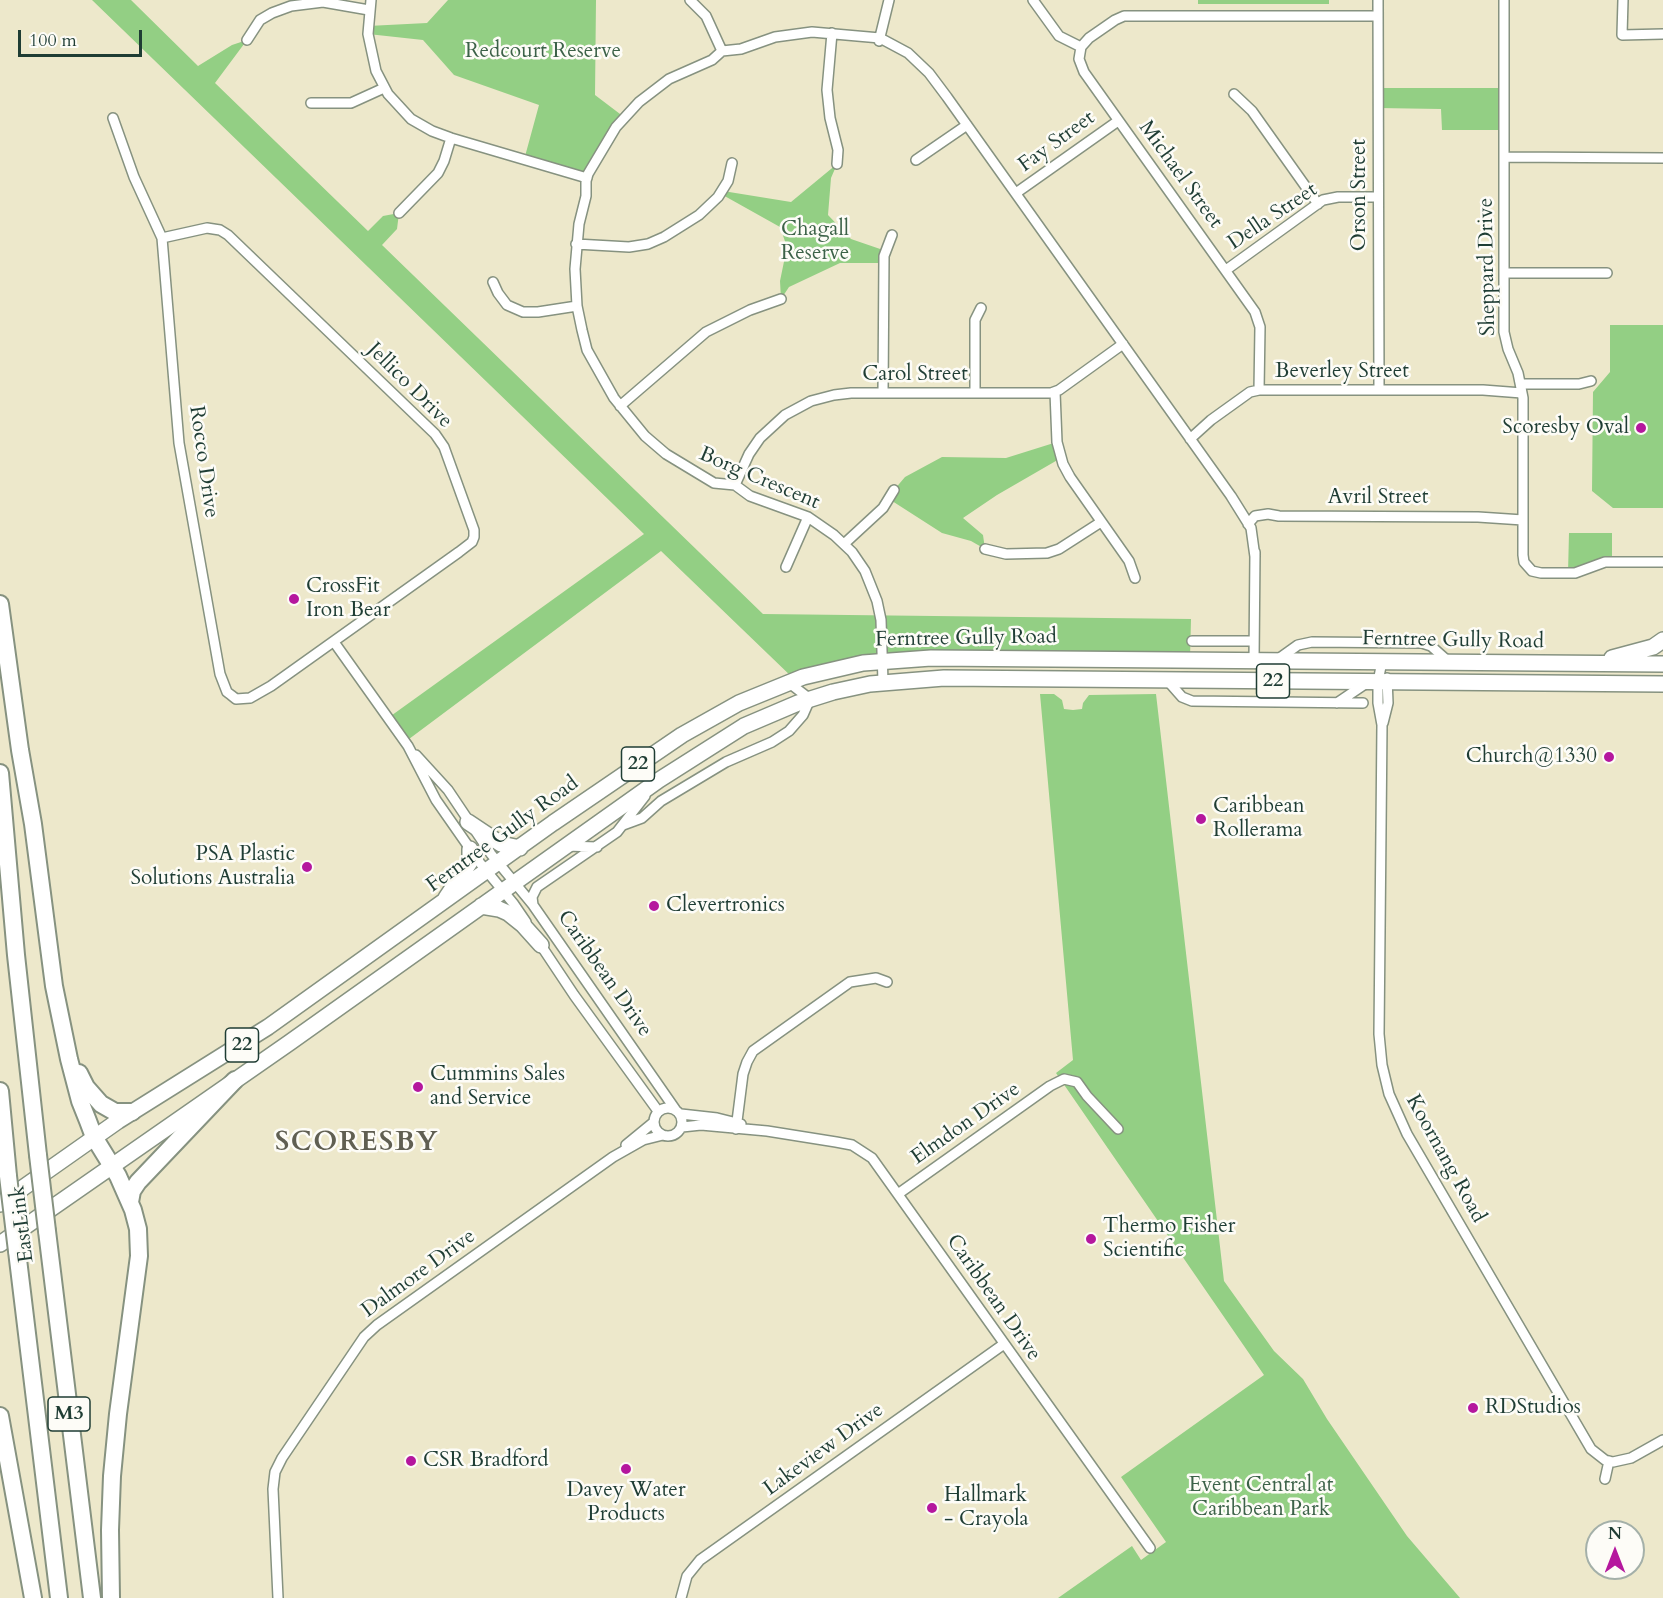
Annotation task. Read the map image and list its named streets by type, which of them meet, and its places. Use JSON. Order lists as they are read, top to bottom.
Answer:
{
  "streets": {
    "highway": ["EastLink", "M3"],
    "main road": ["Ferntree Gully Road", "22"],
    "street": [
      "Fay Street",
      "Michael Street",
      "Orson Street",
      "Della Street",
      "Sheppard Drive",
      "Beverley Street",
      "Carol Street",
      "Jellico Drive",
      "Rocco Drive",
      "Borg Crescent",
      "Avril Street",
      "Caribbean Drive",
      "Elmdon Drive",
      "Koornang Road",
      "Dalmore Drive",
      "Lakeview Drive"
    ]
  },
  "crossings": [
    ["Fay Street", "Michael Street"],
    ["Fay Street", "Borg Crescent"],
    ["Michael Street", "Della Street"],
    ["Michael Street", "Beverley Street"],
    ["Orson Street", "Della Street"],
    ["Orson Street", "Beverley Street"],
    ["Sheppard Drive", "Beverley Street"],
    ["Sheppard Drive", "Avril Street"],
    ["Beverley Street", "Borg Crescent"],
    ["Carol Street", "Borg Crescent"],
    ["Jellico Drive", "Rocco Drive"],
    ["Borg Crescent", "Avril Street"],
    ["Borg Crescent", "Ferntree Gully Road"],
    ["Ferntree Gully Road", "Caribbean Drive"],
    ["Ferntree Gully Road", "Koornang Road"],
    ["Caribbean Drive", "Elmdon Drive"],
    ["Caribbean Drive", "Dalmore Drive"],
    ["Caribbean Drive", "Lakeview Drive"]
  ],
  "districts": ["SCORESBY"],
  "parks": ["Redcourt Reserve", "Chagall Reserve", "Event Central at Caribbean Park"],
  "places": [
    "Scoresby Oval",
    "CrossFit Iron Bear",
    "Church@1330",
    "Caribbean Rollerama",
    "PSA Plastic Solutions Australia",
    "Clevertronics",
    "Cummins Sales and Service",
    "Thermo Fisher Scientific",
    "RDStudios",
    "CSR Bradford",
    "Davey Water Products",
    "Hallmark - Crayola"
  ],
  "scale_bar": "100 m",
  "north": "top"
}
